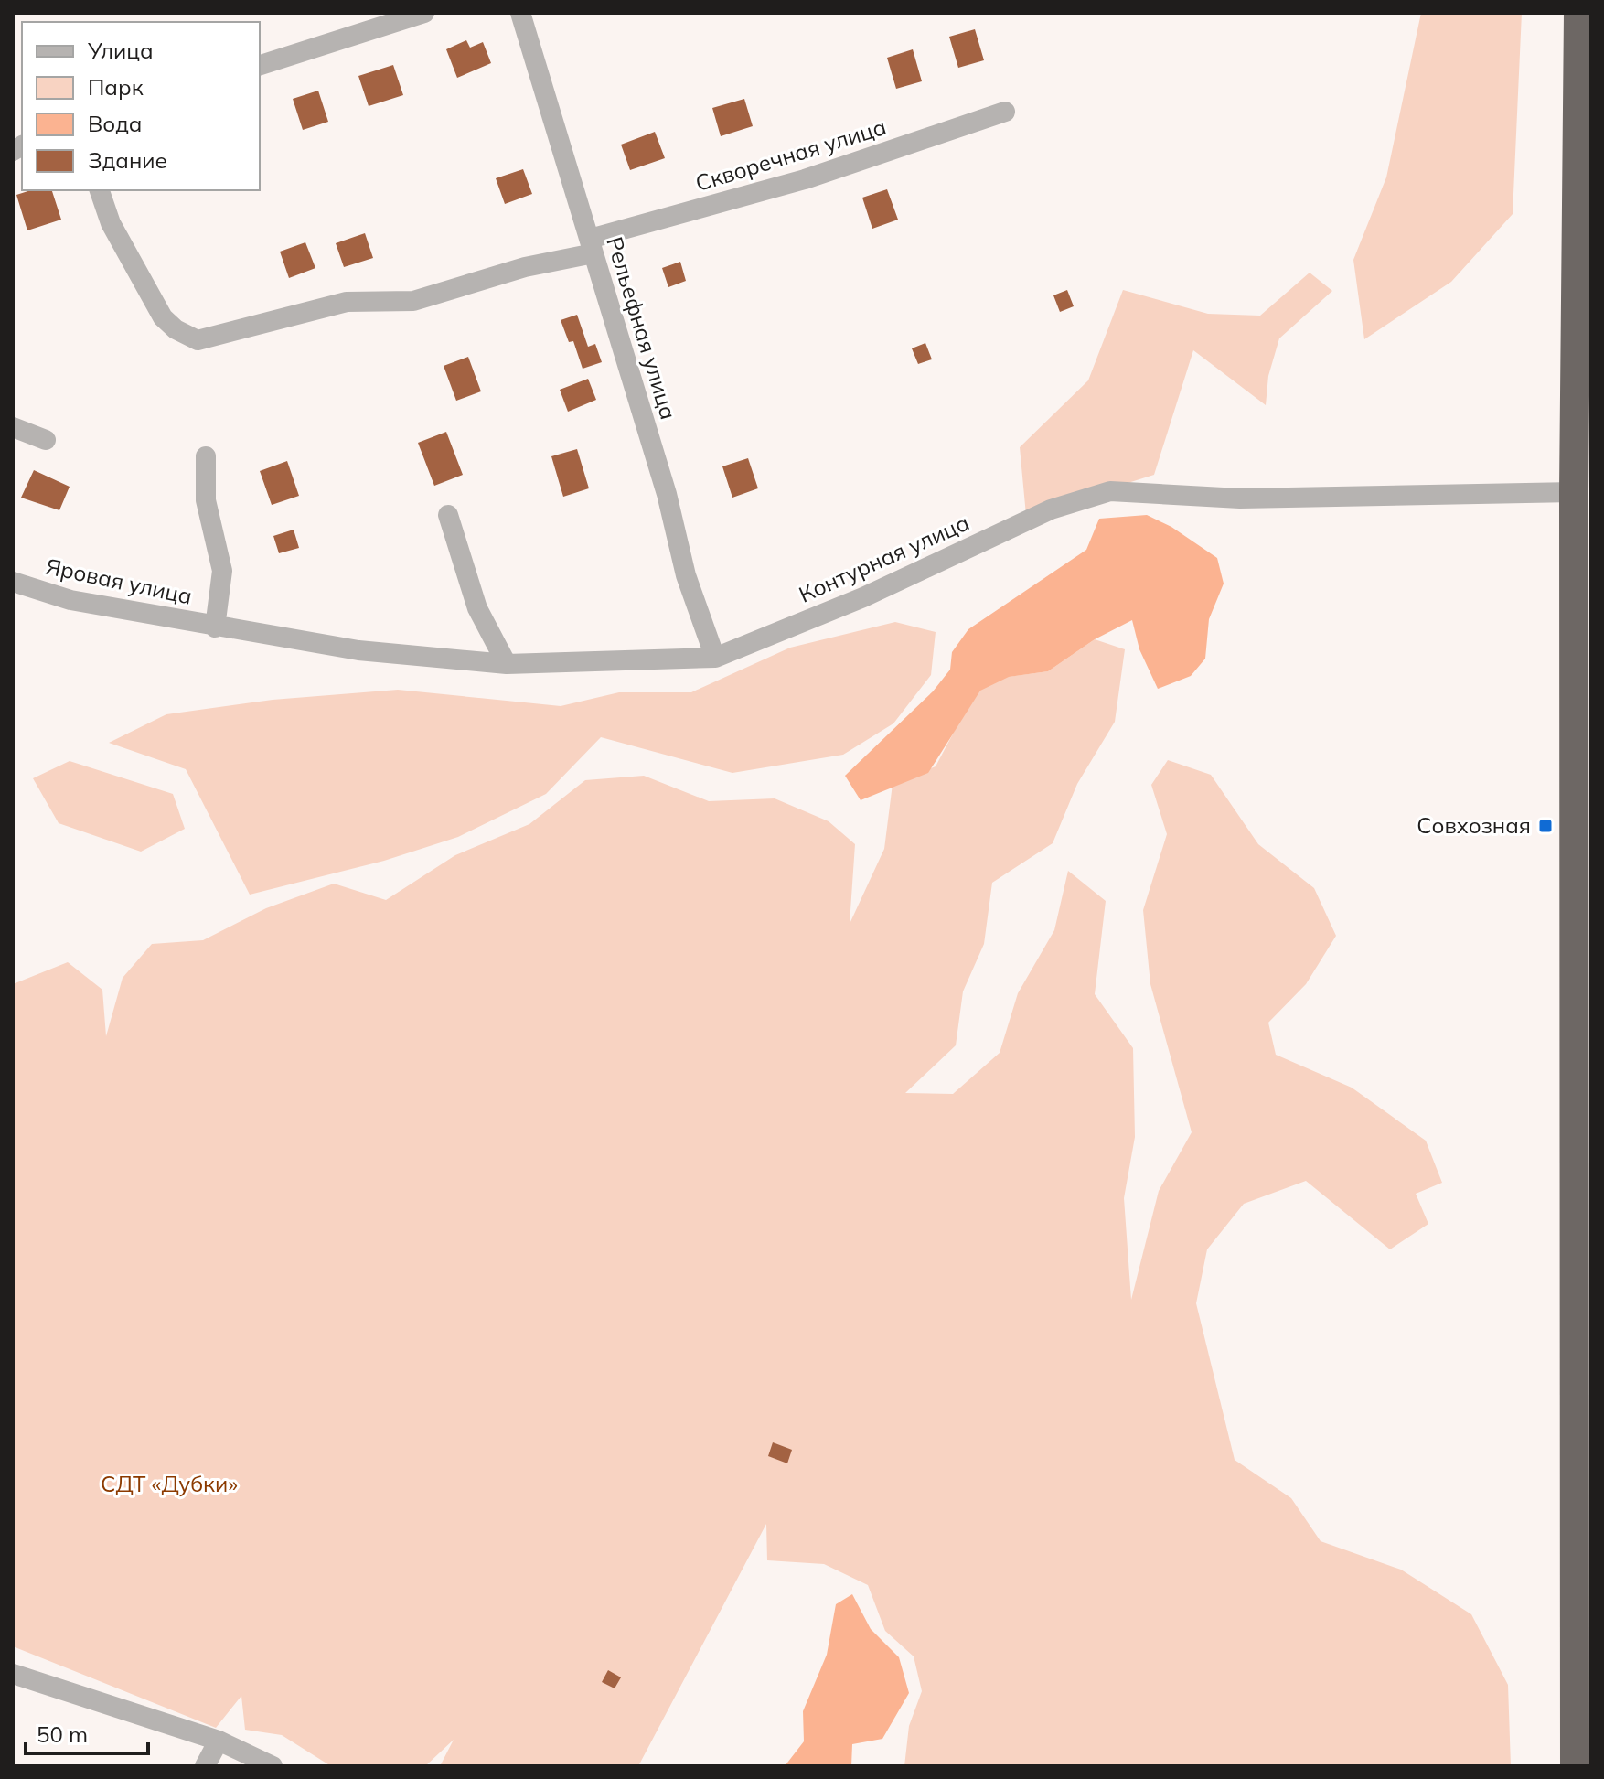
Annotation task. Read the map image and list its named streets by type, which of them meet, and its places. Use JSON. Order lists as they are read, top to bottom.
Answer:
{
  "streets": {
    "street": [
      "Скворечная улица",
      "Рельефная улица",
      "Контурная улица",
      "Яровая улица"
    ]
  },
  "crossings": [
    ["Скворечная улица", "Рельефная улица"],
    ["Рельефная улица", "Контурная улица"],
    ["Контурная улица", "Яровая улица"]
  ],
  "parks": ["СДТ «Дубки»"],
  "places": {
    "transit": ["Совхозная"]
  },
  "legend": [
    "Улица",
    "Парк",
    "Вода",
    "Здание"
  ],
  "scale_bar": "50 m"
}
